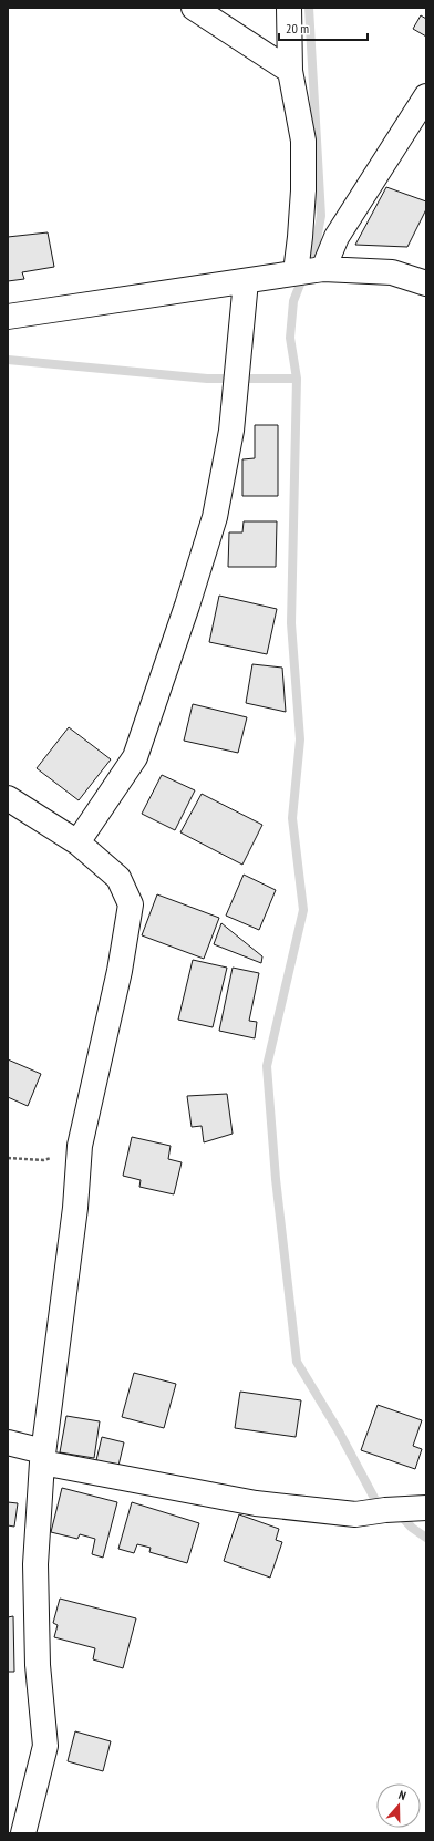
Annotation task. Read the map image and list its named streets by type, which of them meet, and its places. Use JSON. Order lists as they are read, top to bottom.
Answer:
{
  "scale_bar": "20 m",
  "north": "top"
}
